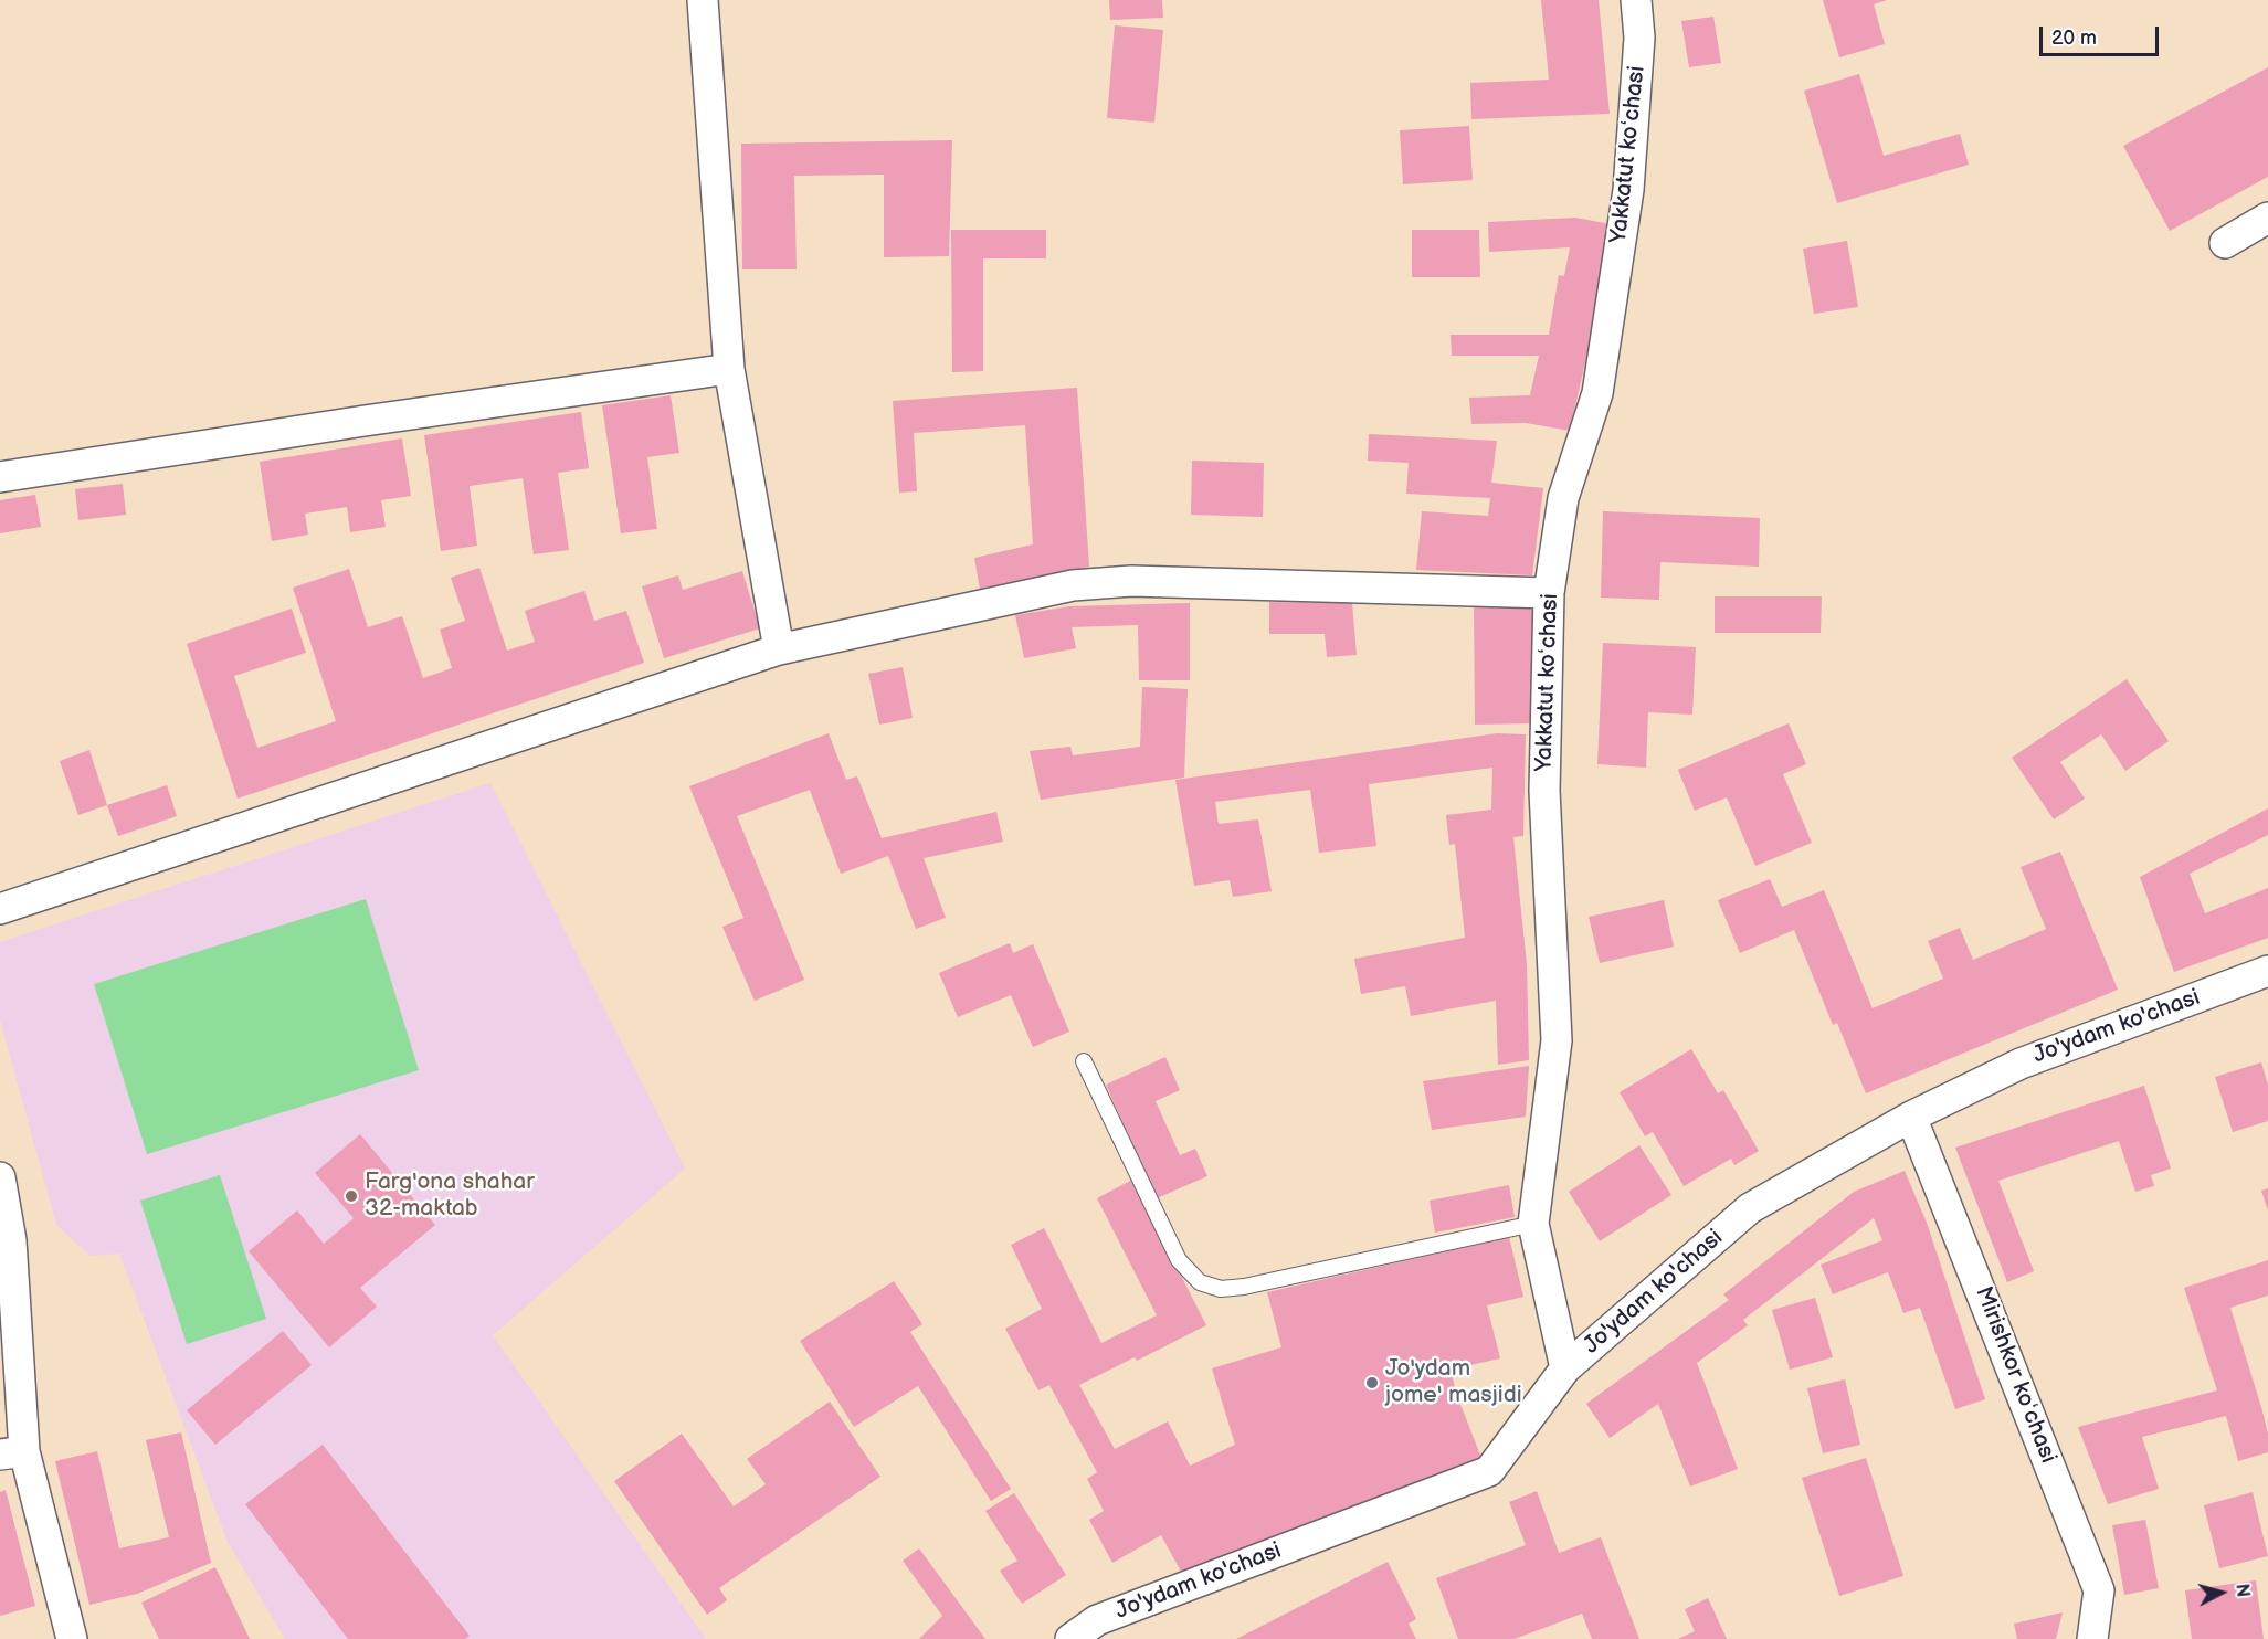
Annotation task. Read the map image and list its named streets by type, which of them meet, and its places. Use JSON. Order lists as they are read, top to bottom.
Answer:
{
  "streets": {
    "street": ["Yakkatut koʻchasi", "Jo'ydam ko'chasi", "Mirishkor koʻchasi"]
  },
  "crossings": [
    ["Yakkatut koʻchasi", "Jo'ydam ko'chasi"],
    ["Jo'ydam ko'chasi", "Mirishkor koʻchasi"]
  ],
  "places": ["Farg'ona shahar 32-maktab", "Jo'ydam jome' masjidi"],
  "scale_bar": "20 m",
  "north": "right"
}
